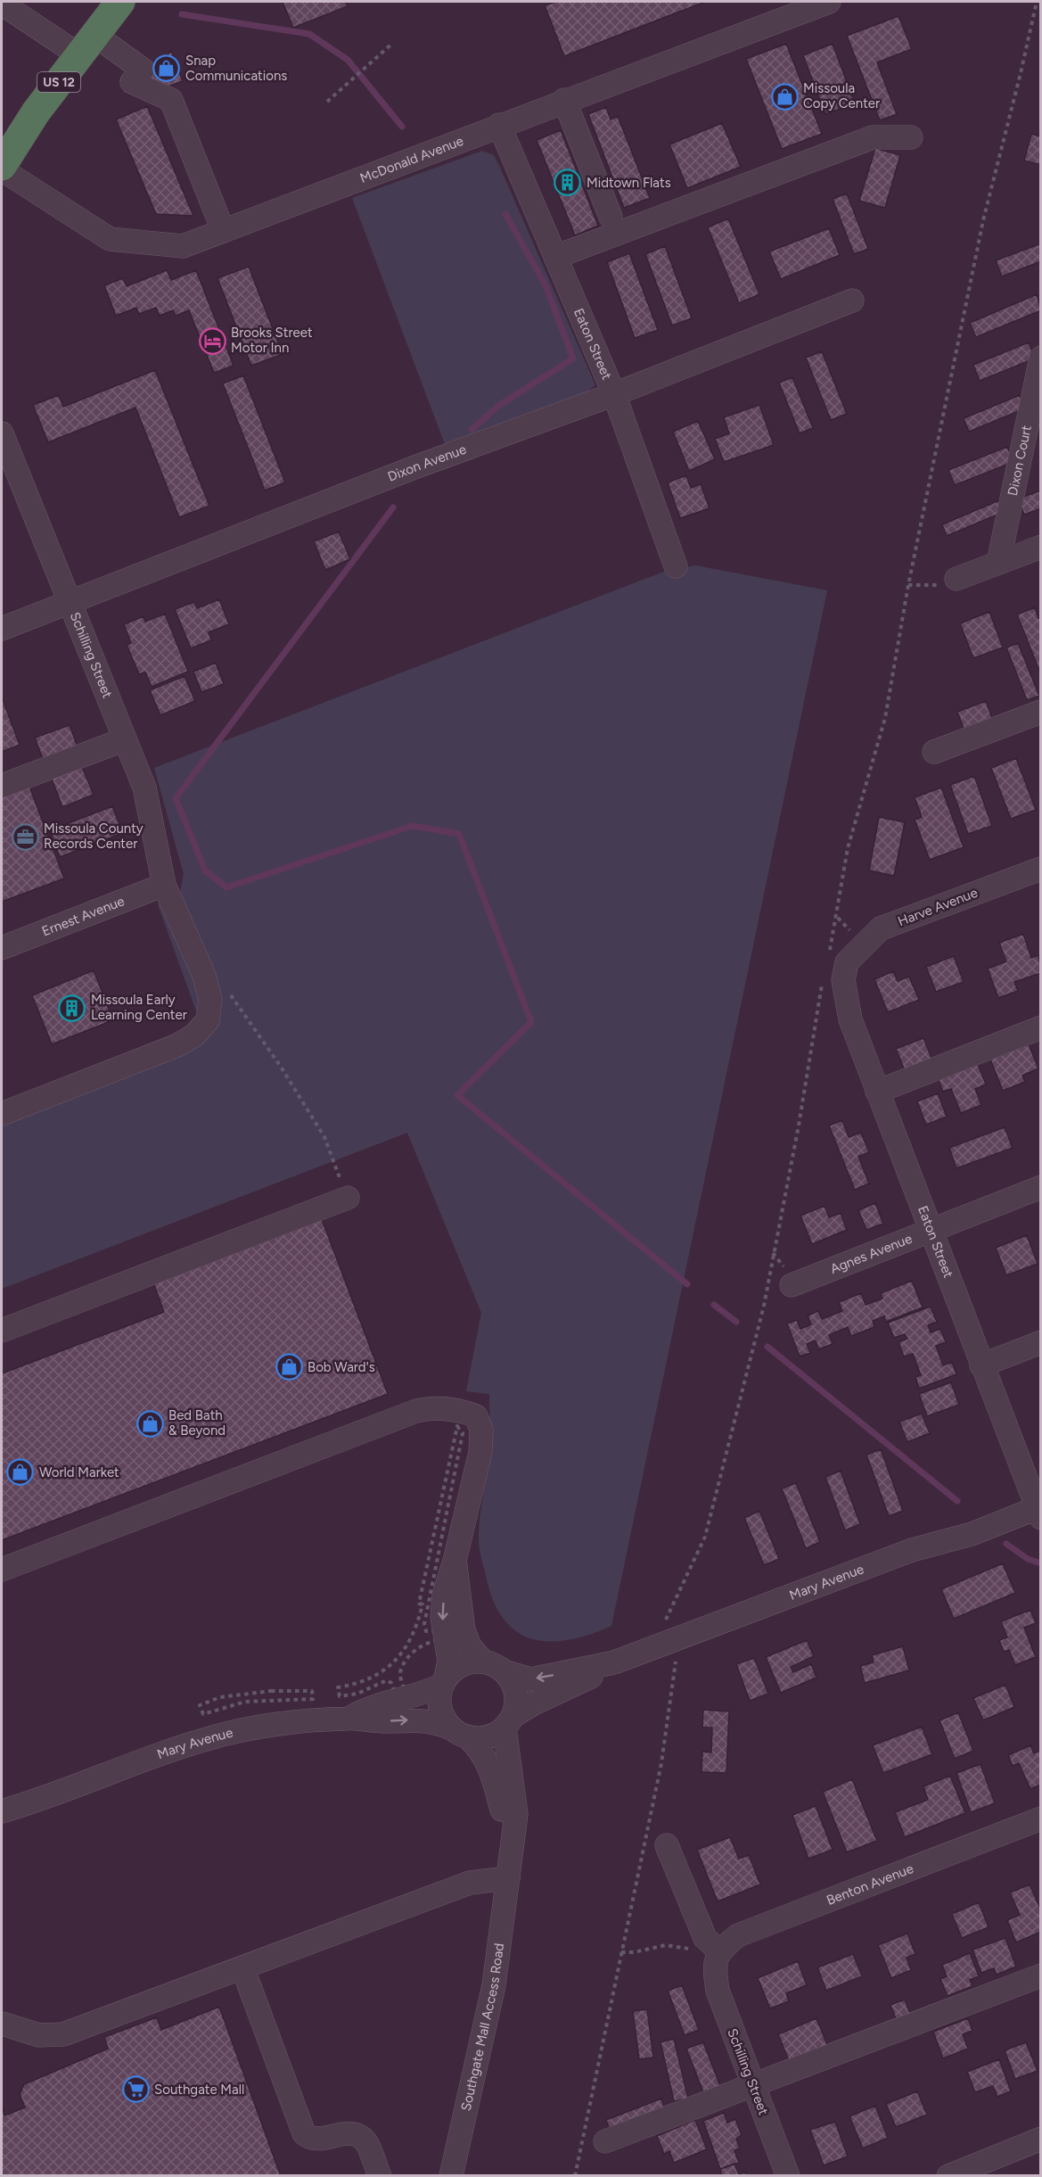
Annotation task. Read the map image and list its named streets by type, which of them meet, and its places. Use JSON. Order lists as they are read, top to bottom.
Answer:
{
  "streets": {
    "highway": ["US 12"],
    "street": [
      "McDonald Avenue",
      "Eaton Street",
      "Dixon Court",
      "Dixon Avenue",
      "Schilling Street",
      "Harve Avenue",
      "Ernest Avenue",
      "Agnes Avenue",
      "Mary Avenue",
      "Benton Avenue",
      "Southgate Mall Access Road"
    ]
  },
  "crossings": [
    ["US 12", "McDonald Avenue"],
    ["McDonald Avenue", "Eaton Street"],
    ["Eaton Street", "Dixon Avenue"],
    ["Eaton Street", "Harve Avenue"],
    ["Eaton Street", "Agnes Avenue"],
    ["Eaton Street", "Mary Avenue"],
    ["Dixon Avenue", "Schilling Street"],
    ["Schilling Street", "Ernest Avenue"],
    ["Schilling Street", "Benton Avenue"],
    ["Mary Avenue", "Southgate Mall Access Road"]
  ],
  "places": {
    "shop": [
      "Snap Communications",
      "Missoula Copy Center",
      "Bob Ward's",
      "Bed Bath & Beyond",
      "World Market"
    ],
    "building": ["Midtown Flats", "Missoula Early Learning Center"],
    "hotel": ["Brooks Street Motor Inn"],
    "office": ["Missoula County Records Center"],
    "supermarket": ["Southgate Mall"]
  }
}
